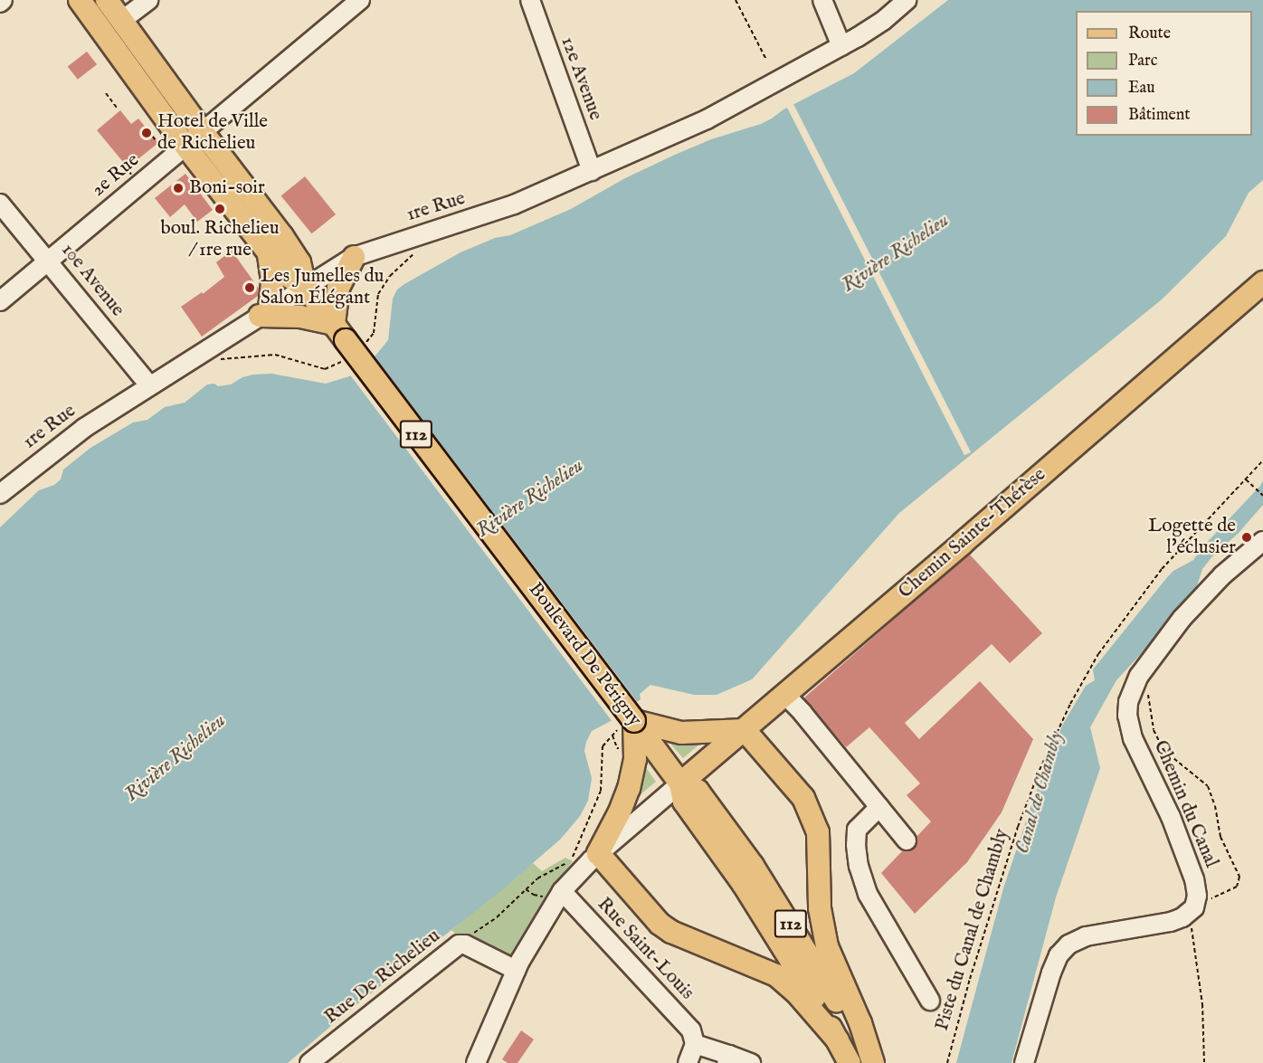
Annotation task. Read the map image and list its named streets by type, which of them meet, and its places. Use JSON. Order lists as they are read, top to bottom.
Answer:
{
  "streets": {
    "main road": ["112", "Chemin Sainte-Thérèse", "Boulevard De Périgny"],
    "street": [
      "12e Avenue",
      "2e Rue",
      "1re Rue",
      "10e Avenue",
      "Chemin du Canal",
      "Rue Saint-Louis",
      "Rue De Richelieu"
    ],
    "path": ["Piste du Canal de Chambly"]
  },
  "crossings": [
    ["12e Avenue", "1re Rue"],
    ["2e Rue", "10e Avenue"],
    ["2e Rue", "112"],
    ["1re Rue", "10e Avenue"],
    ["1re Rue", "112"],
    ["112", "Boulevard De Périgny"],
    ["Chemin Sainte-Thérèse", "Boulevard De Périgny"]
  ],
  "water": ["Rivière Richelieu", "Canal de Chambly"],
  "places": [
    "Hotel de Ville de Richelieu",
    "Boni-soir",
    "boul. Richelieu / 1re rue",
    "Les Jumelles du Salon Élégant",
    "Logette de l'éclusier"
  ],
  "legend": [
    "Route",
    "Parc",
    "Eau",
    "Bâtiment"
  ]
}
